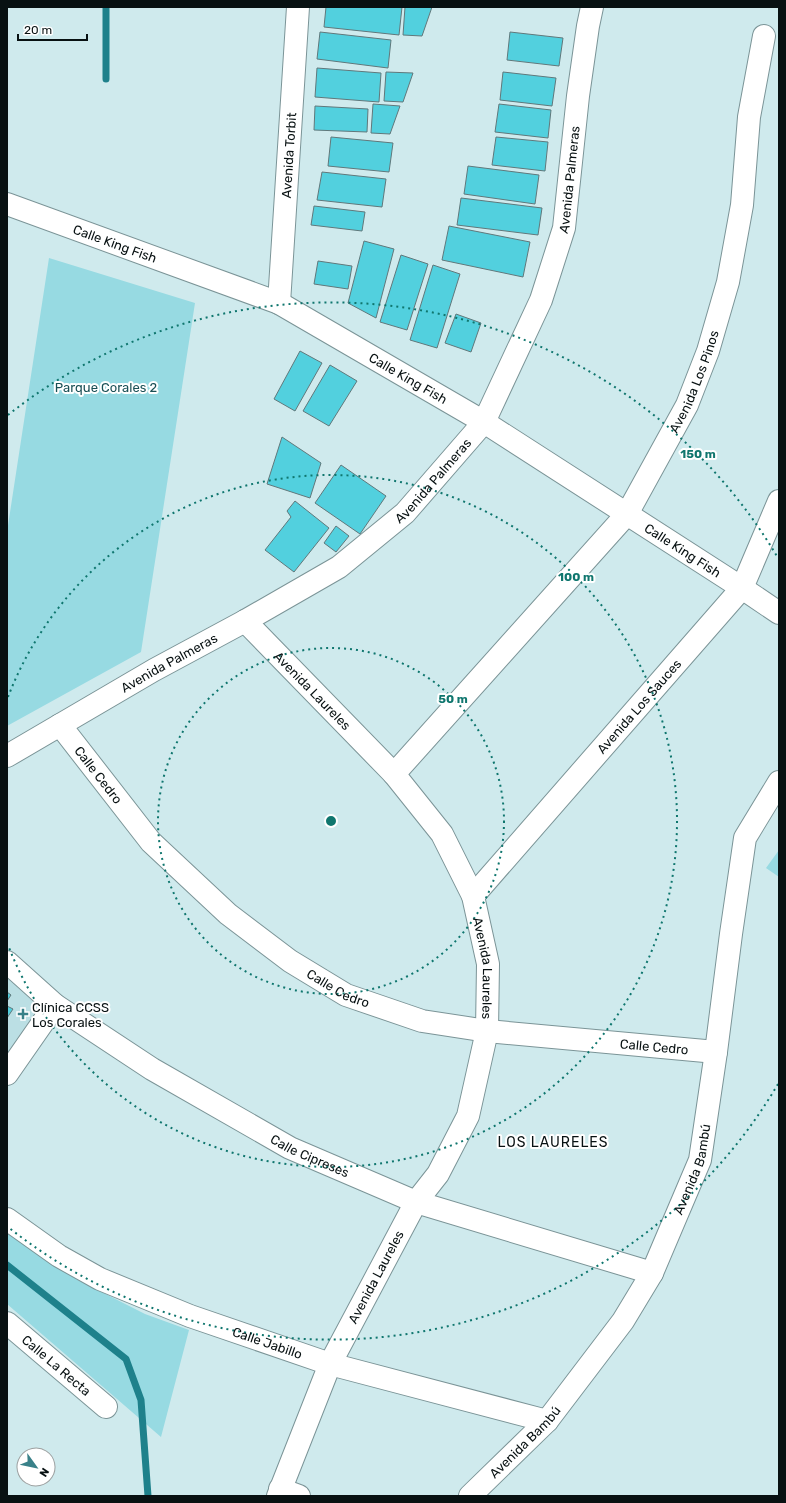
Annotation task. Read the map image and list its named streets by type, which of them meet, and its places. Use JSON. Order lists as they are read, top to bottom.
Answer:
{
  "streets": {
    "street": [
      "Avenida Torbit",
      "Avenida Palmeras",
      "Calle King Fish",
      "Avenida Los Pinos",
      "Avenida Laureles",
      "Avenida Los Sauces",
      "Calle Cedro",
      "Calle Cipreses",
      "Avenida Bambú",
      "Calle Jabillo",
      "Calle La Recta"
    ]
  },
  "crossings": [
    ["Avenida Torbit", "Calle King Fish"],
    ["Avenida Palmeras", "Calle King Fish"],
    ["Avenida Palmeras", "Avenida Laureles"],
    ["Avenida Palmeras", "Calle Cedro"],
    ["Calle King Fish", "Avenida Los Pinos"],
    ["Calle King Fish", "Avenida Los Sauces"],
    ["Avenida Los Pinos", "Avenida Laureles"],
    ["Avenida Laureles", "Avenida Los Sauces"],
    ["Avenida Laureles", "Calle Cedro"],
    ["Avenida Laureles", "Calle Cipreses"],
    ["Avenida Laureles", "Calle Jabillo"],
    ["Calle Cedro", "Avenida Bambú"],
    ["Calle Cipreses", "Avenida Bambú"],
    ["Avenida Bambú", "Calle Jabillo"]
  ],
  "districts": ["LOS LAURELES"],
  "parks": ["Parque Corales 2"],
  "places": {
    "health": ["Clínica CCSS Los Corales"]
  },
  "scale_bar": "20 m",
  "north": "bottom right",
  "rings": ["150 m", "100 m", "50 m"]
}
